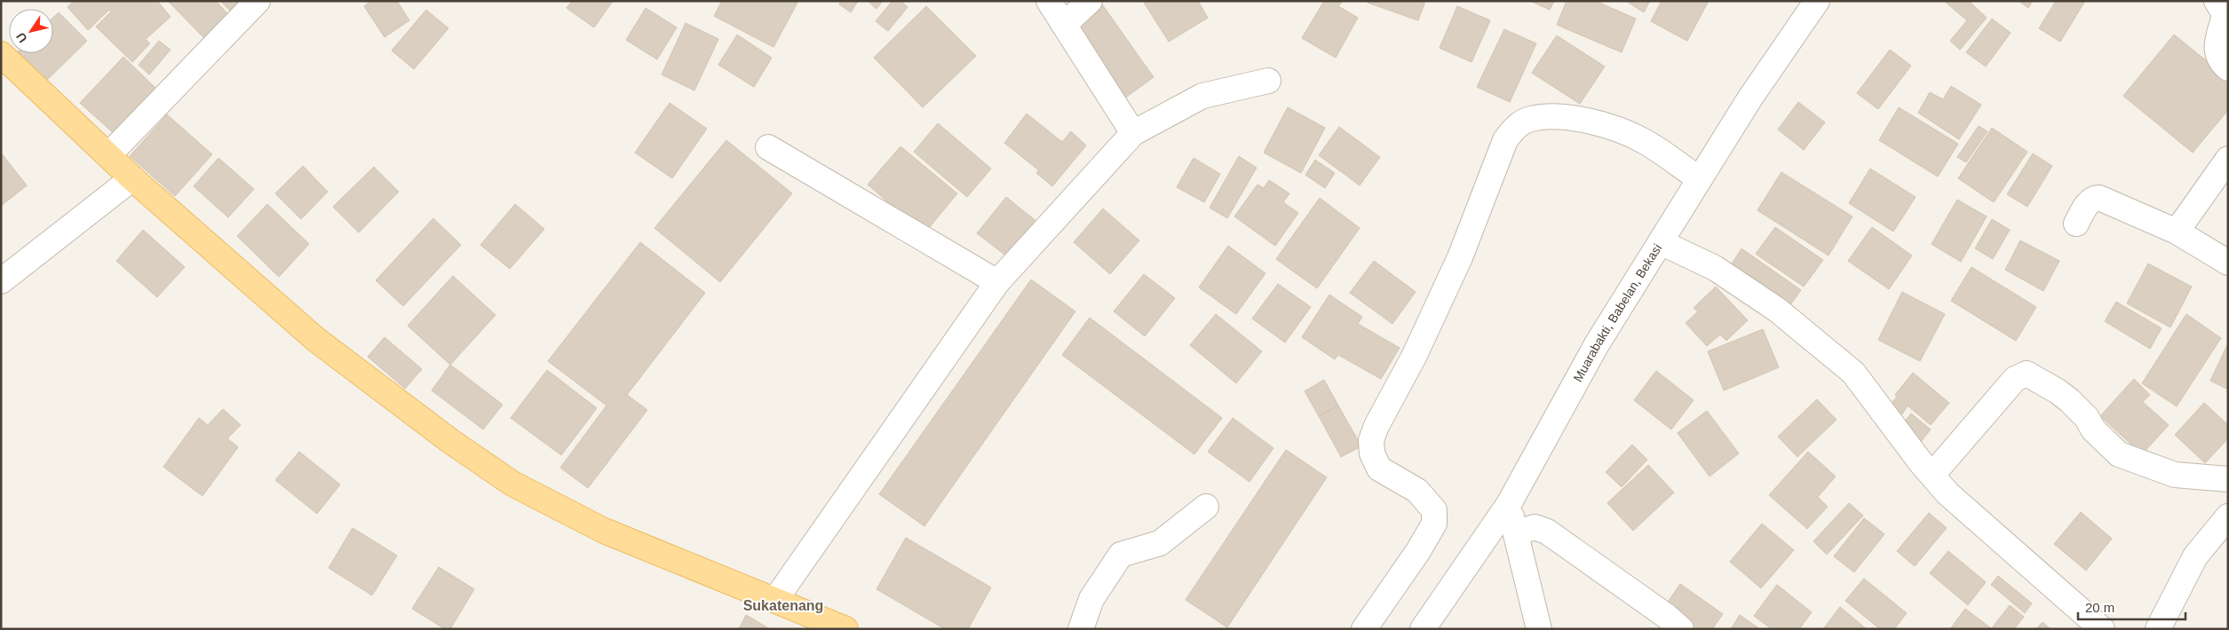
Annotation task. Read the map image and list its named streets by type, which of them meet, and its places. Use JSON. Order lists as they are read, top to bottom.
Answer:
{
  "streets": {
    "street": ["Muarabakti, Babelan, Bekasi"]
  },
  "districts": ["Sukatenang"],
  "scale_bar": "20 m",
  "north": "bottom left"
}
